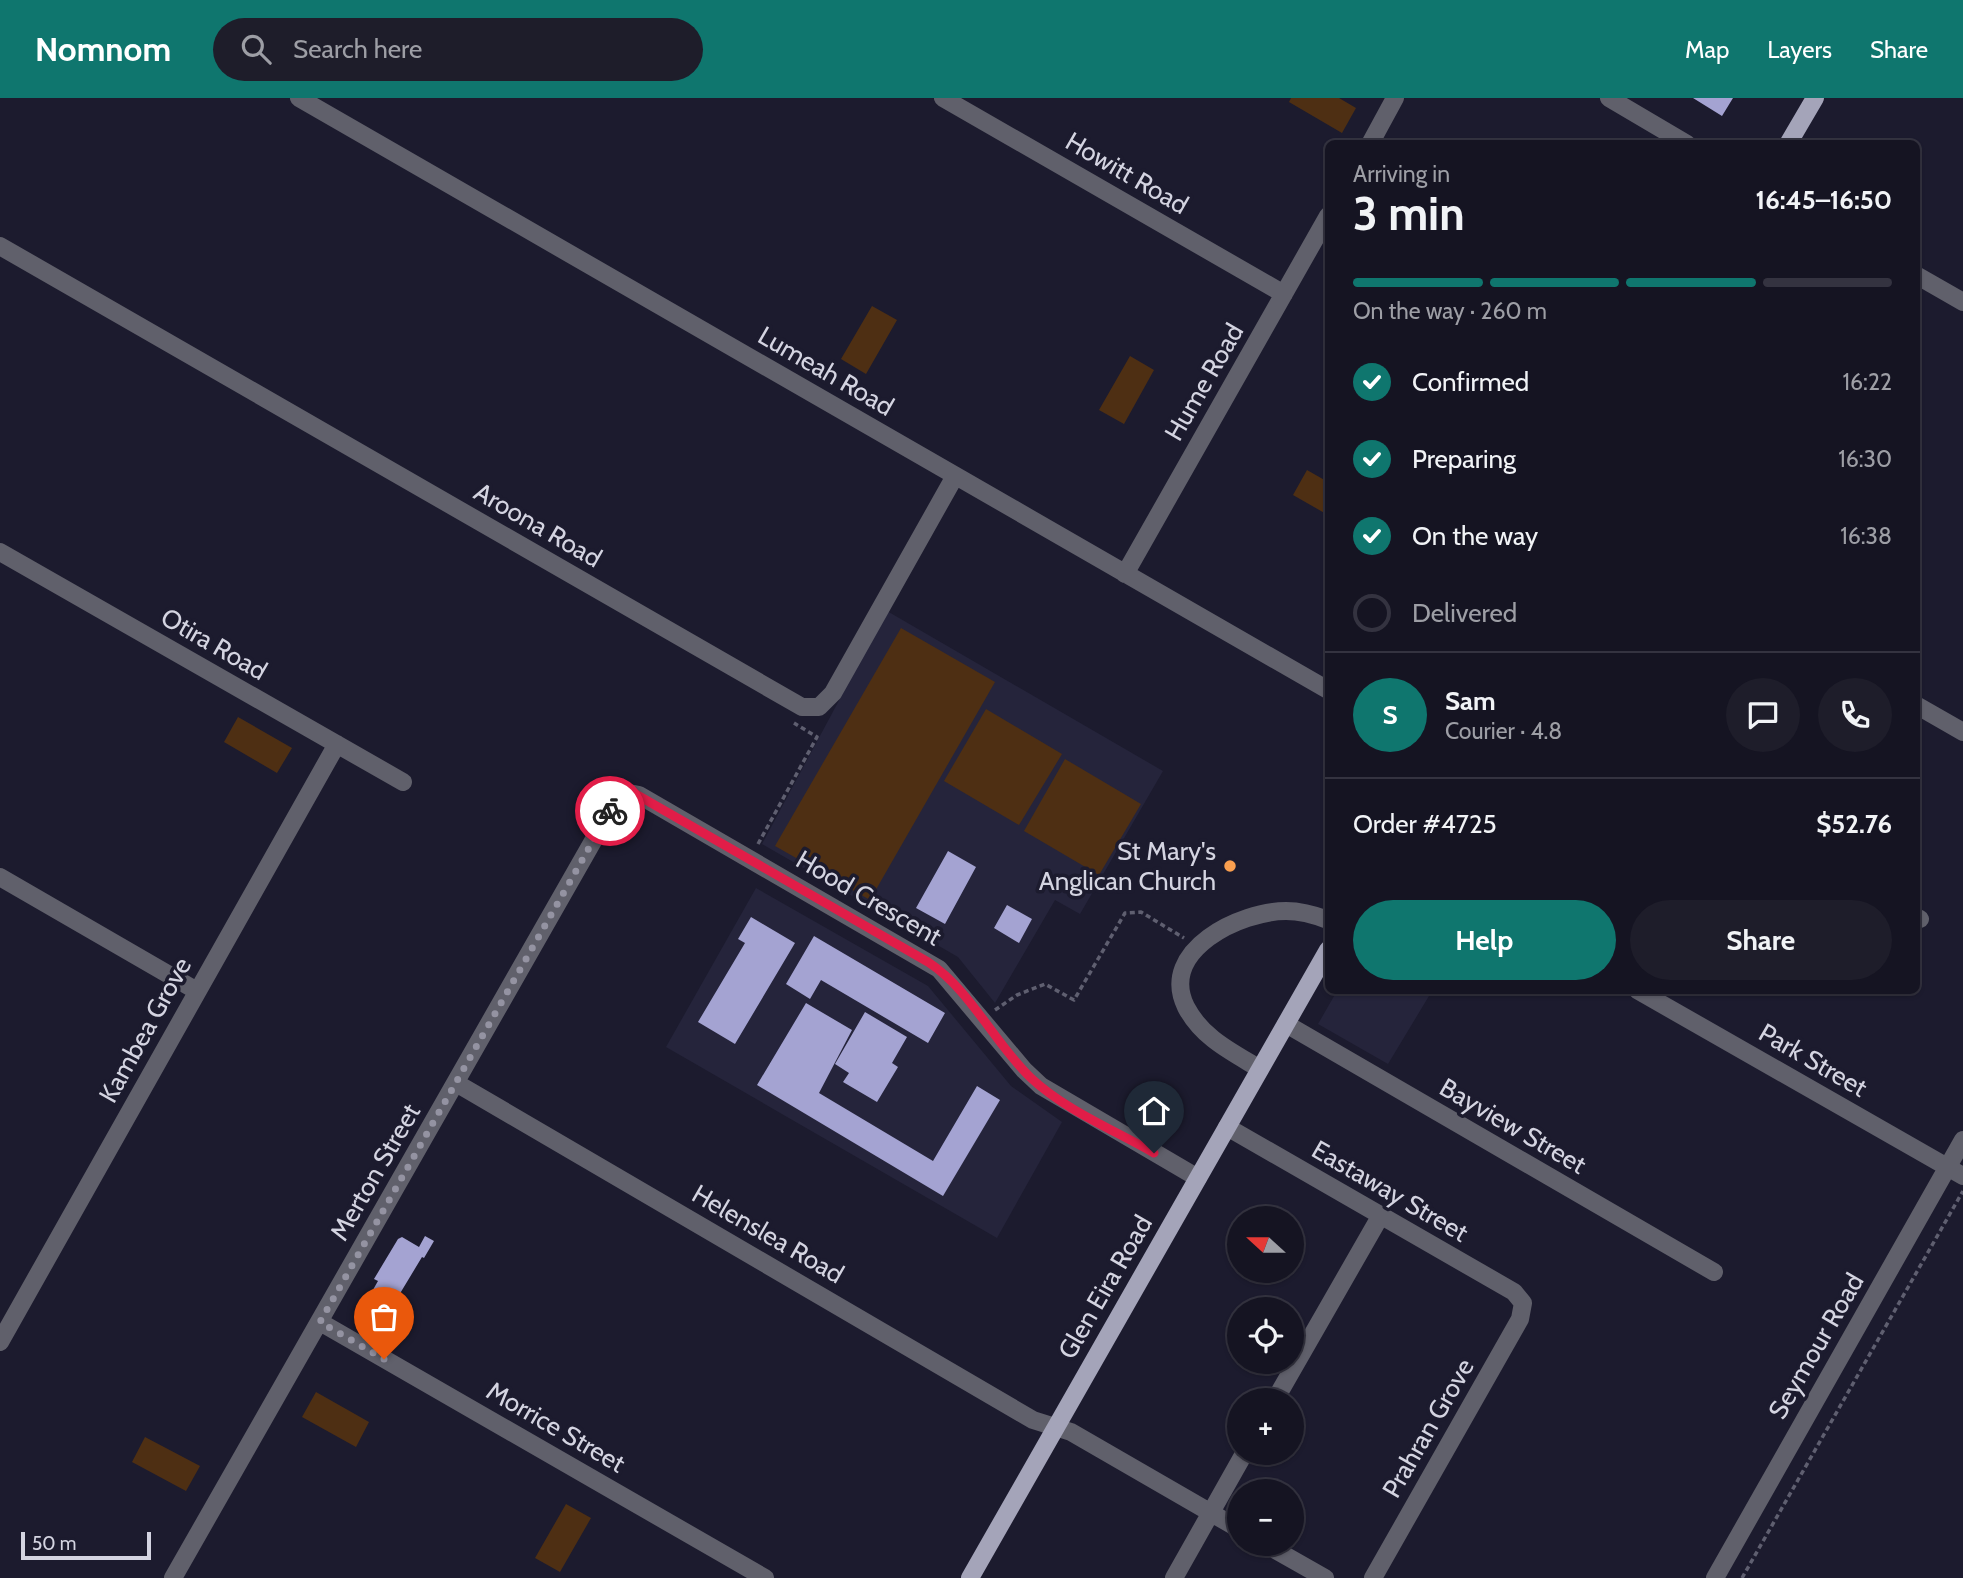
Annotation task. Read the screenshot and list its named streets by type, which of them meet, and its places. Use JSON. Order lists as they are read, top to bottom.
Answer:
{
  "streets": {
    "main road": ["Glen Eira Road"],
    "street": [
      "Howitt Road",
      "Lumeah Road",
      "Hume Road",
      "Aroona Road",
      "Otira Road",
      "Hood Crescent",
      "Kambea Grove",
      "Park Street",
      "Bayview Street",
      "Merton Street",
      "Eastaway Street",
      "Helenslea Road",
      "Seymour Road",
      "Morrice Street",
      "Prahran Grove"
    ]
  },
  "crossings": [
    ["Howitt Road", "Hume Road"],
    ["Lumeah Road", "Hume Road"],
    ["Lumeah Road", "Aroona Road"],
    ["Otira Road", "Kambea Grove"],
    ["Hood Crescent", "Merton Street"],
    ["Hood Crescent", "Glen Eira Road"],
    ["Park Street", "Seymour Road"],
    ["Bayview Street", "Glen Eira Road"],
    ["Merton Street", "Helenslea Road"],
    ["Merton Street", "Morrice Street"],
    ["Eastaway Street", "Glen Eira Road"],
    ["Eastaway Street", "Prahran Grove"],
    ["Helenslea Road", "Glen Eira Road"]
  ],
  "places": ["St Mary's Anglican Church"],
  "scale_bar": "50 m",
  "north": "left",
  "page": {
    "header": "Nomnom",
    "search": "Search here",
    "nav": ["Map", "Layers", "Share"],
    "heading": ["3 min", "Arriving in", "16:45–16:50"],
    "panel": [
      "Sam",
      "Courier · 4.8",
      "Order #4725",
      "$52.76"
    ],
    "bar": "On the way · 260 m",
    "list": [
      ["Confirmed", "16:22"],
      ["Preparing", "16:30"],
      ["On the way", "16:38"],
      "Delivered"
    ],
    "round": "S",
    "buttons": ["Help", "Share"],
    "map_buttons": ["+", "−"],
    "scale": "50 m"
  }
}
